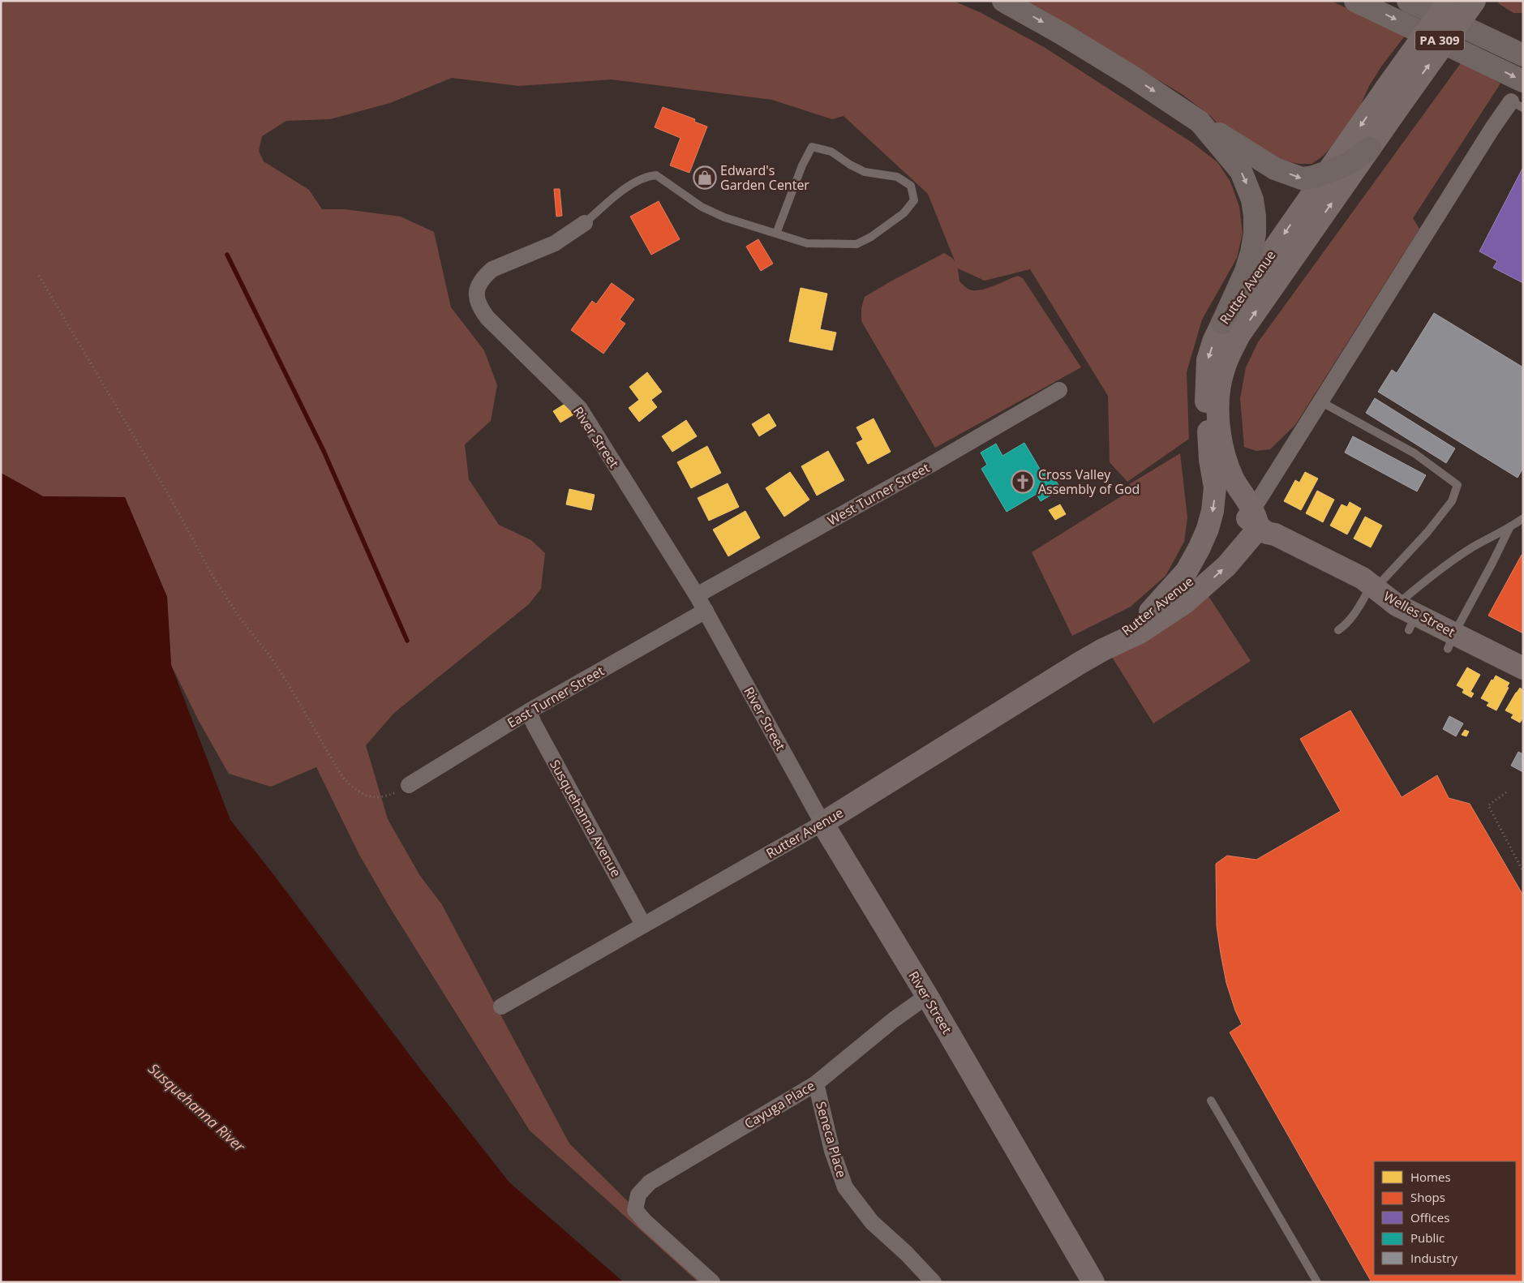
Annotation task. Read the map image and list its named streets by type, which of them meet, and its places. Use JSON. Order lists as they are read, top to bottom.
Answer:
{
  "streets": {
    "highway": ["PA 309"],
    "main road": ["Rutter Avenue", "River Street", "Welles Street"],
    "street": [
      "West Turner Street",
      "East Turner Street",
      "Susquehanna Avenue",
      "Cayuga Place",
      "Seneca Place"
    ]
  },
  "crossings": [
    ["Rutter Avenue", "River Street"],
    ["Rutter Avenue", "Welles Street"],
    ["Rutter Avenue", "Susquehanna Avenue"],
    ["River Street", "West Turner Street"],
    ["River Street", "East Turner Street"],
    ["River Street", "Cayuga Place"],
    ["East Turner Street", "Susquehanna Avenue"],
    ["Cayuga Place", "Seneca Place"]
  ],
  "water": ["Susquehanna River"],
  "places": {
    "shop": ["Edward's Garden Center"],
    "church": ["Cross Valley Assembly of God"]
  },
  "legend": [
    "Homes",
    "Shops",
    "Offices",
    "Public",
    "Industry"
  ]
}
